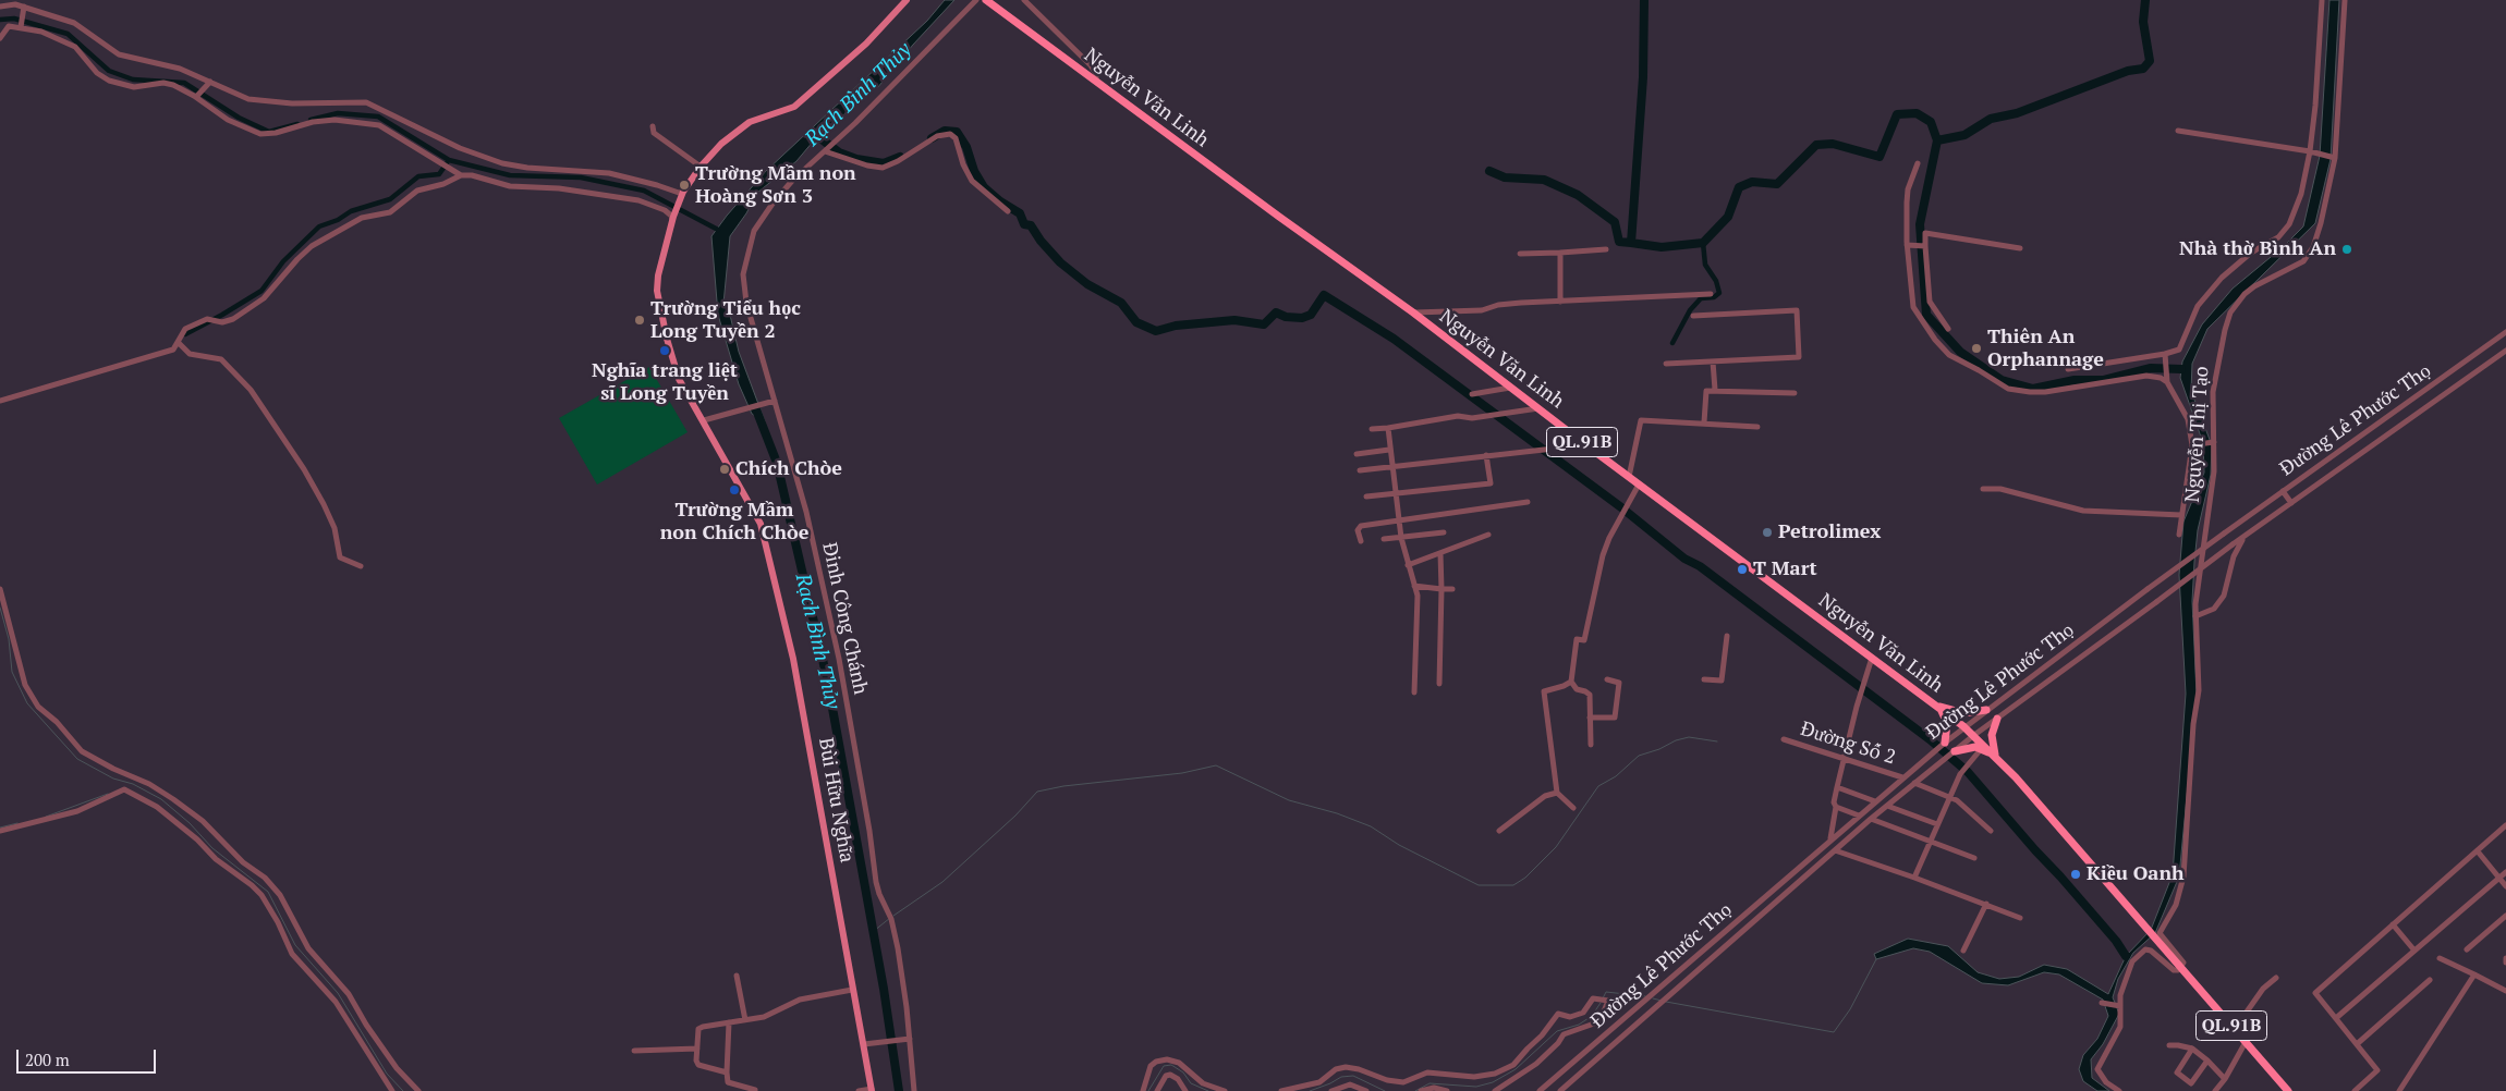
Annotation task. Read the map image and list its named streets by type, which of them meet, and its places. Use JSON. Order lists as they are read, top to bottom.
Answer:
{
  "streets": {
    "highway": ["Nguyễn Văn Linh", "QL.91B"],
    "main road": ["Bùi Hữu Nghĩa"],
    "street": [
      "Đường Lê Phước Thọ",
      "Nguyễn Thị Tạo",
      "Đinh Công Chánh",
      "Đường Số 2"
    ]
  },
  "crossings": [
    ["Nguyễn Văn Linh", "Đường Lê Phước Thọ"],
    ["Nguyễn Văn Linh", "Nguyễn Thị Tạo"],
    ["Đường Lê Phước Thọ", "Đường Số 2"]
  ],
  "water": ["Rạch Bình Thủy"],
  "places": [
    "Trường Mầm non Hoàng Sơn 3",
    "Nhà thờ Bình An",
    "Trường Tiểu học Long Tuyền 2",
    "Thiên An Orphannage",
    "Nghĩa trang liệt sĩ Long Tuyền",
    "Chích Chòe",
    "Trường Mầm non Chích Chòe",
    "Petrolimex",
    "T Mart",
    "Kiều Oanh"
  ],
  "scale_bar": "200 m"
}
